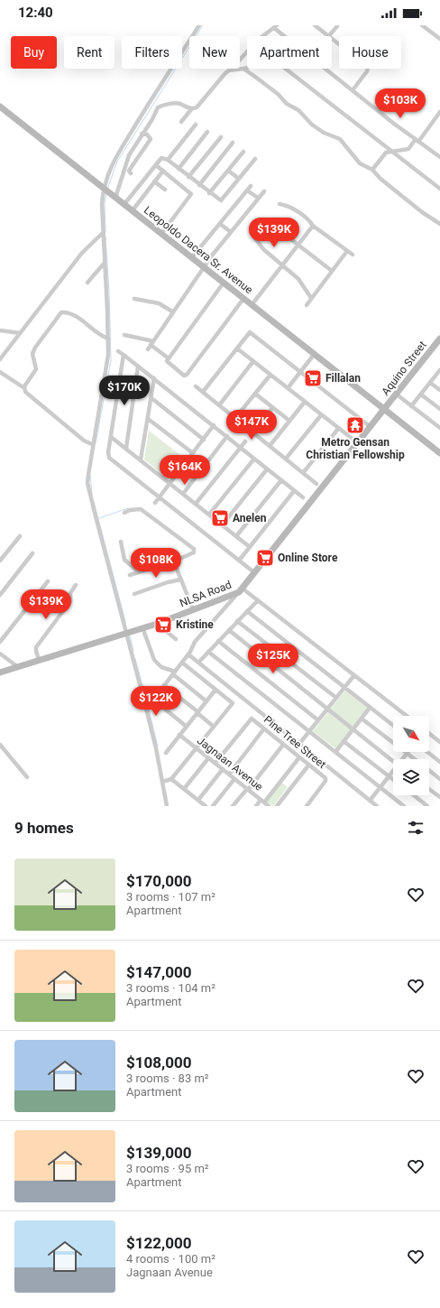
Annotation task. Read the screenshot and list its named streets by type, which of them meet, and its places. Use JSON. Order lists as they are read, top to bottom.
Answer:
{
  "streets": {
    "main road": ["Leopoldo Dacera Sr. Avenue", "Aquino Street", "NLSA Road"],
    "street": ["Pine Tree Street", "Jagnaan Avenue"]
  },
  "crossings": [
    ["Leopoldo Dacera Sr. Avenue", "Aquino Street"],
    ["Leopoldo Dacera Sr. Avenue", "NLSA Road"],
    ["Aquino Street", "NLSA Road"],
    ["Pine Tree Street", "Jagnaan Avenue"]
  ],
  "places": {
    "supermarket": [
      "Fillalan",
      "Anelen",
      "Online Store",
      "Kristine"
    ],
    "temple": ["Metro Gensan Christian Fellowship"]
  },
  "north": "bottom right",
  "page": {
    "status": "12:40",
    "chip": [
      "Buy",
      "Rent",
      "Filters",
      "New",
      "Apartment",
      "House"
    ],
    "price": [
      "$103K",
      "$139K",
      "$170K",
      "$147K",
      "$164K",
      "$108K",
      "$139K",
      "$125K",
      "$122K"
    ],
    "heading": "9 homes",
    "list": [
      {
        "name": "$170,000",
        "note": "3 rooms · 107 m² · Apartment"
      },
      {
        "name": "$147,000",
        "note": "3 rooms · 104 m² · Apartment"
      },
      {
        "name": "$108,000",
        "note": "3 rooms · 83 m² · Apartment"
      },
      {
        "name": "$139,000",
        "note": "3 rooms · 95 m² · Apartment"
      },
      {
        "name": "$122,000",
        "note": "4 rooms · 100 m² · Jagnaan Avenue"
      }
    ]
  }
}
